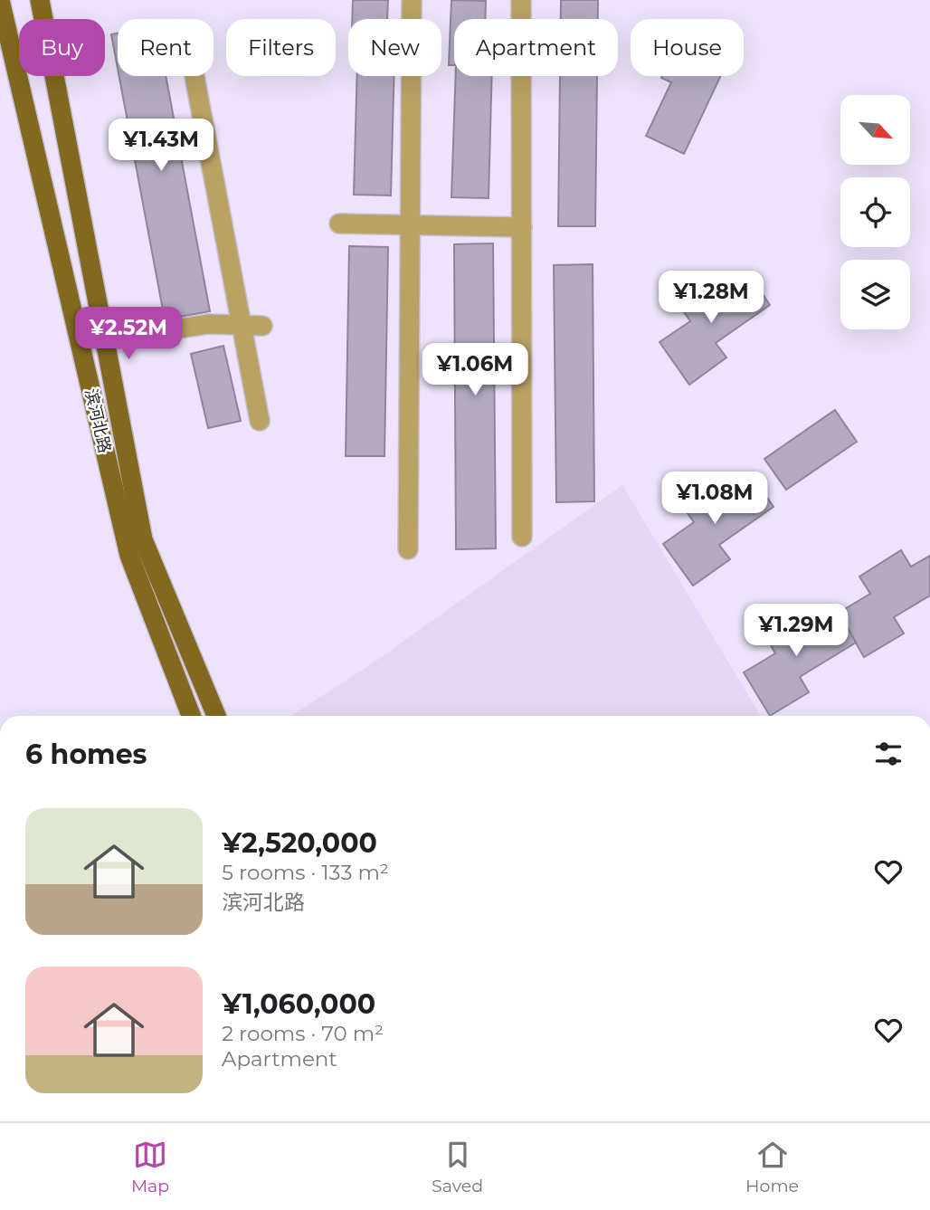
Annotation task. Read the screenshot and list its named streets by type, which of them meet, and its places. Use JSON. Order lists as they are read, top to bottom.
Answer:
{
  "streets": {
    "main road": ["滨河北路"]
  },
  "north": "bottom right",
  "page": {
    "chip": [
      "Buy",
      "Rent",
      "Filters",
      "New",
      "Apartment",
      "House"
    ],
    "price": [
      "¥1.43M",
      "¥1.28M",
      "¥2.52M",
      "¥1.06M",
      "¥1.08M",
      "¥1.29M"
    ],
    "heading": "6 homes",
    "list": [
      {
        "name": "¥2,520,000",
        "note": "5 rooms · 133 m² · 滨河北路"
      },
      {
        "name": "¥1,060,000",
        "note": "2 rooms · 70 m² · Apartment"
      }
    ],
    "tabs": ["Map", "Saved", "Home"]
  }
}
